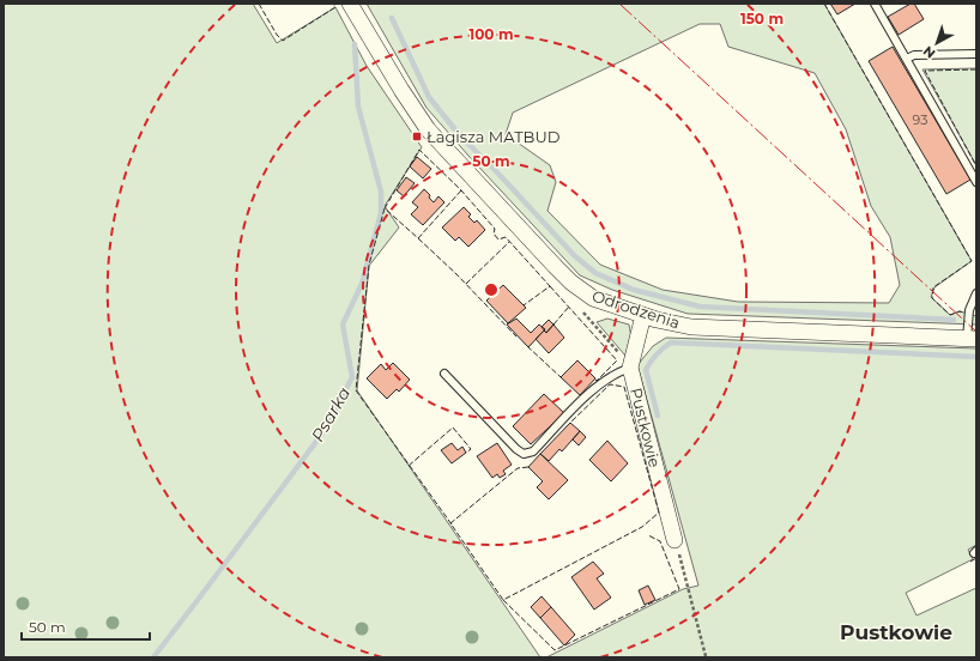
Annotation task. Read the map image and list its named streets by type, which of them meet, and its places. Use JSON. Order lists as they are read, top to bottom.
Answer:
{
  "streets": {
    "street": ["Odrodzenia", "Pustkowie"]
  },
  "crossings": [
    ["Odrodzenia", "Pustkowie"]
  ],
  "districts": ["Pustkowie"],
  "water": ["Psarka"],
  "places": {
    "transit": ["Łagisza MATBUD"]
  },
  "house_numbers": ["93"],
  "scale_bar": "50 m",
  "north": "bottom left",
  "rings": ["150 m", "100 m", "50 m"]
}
